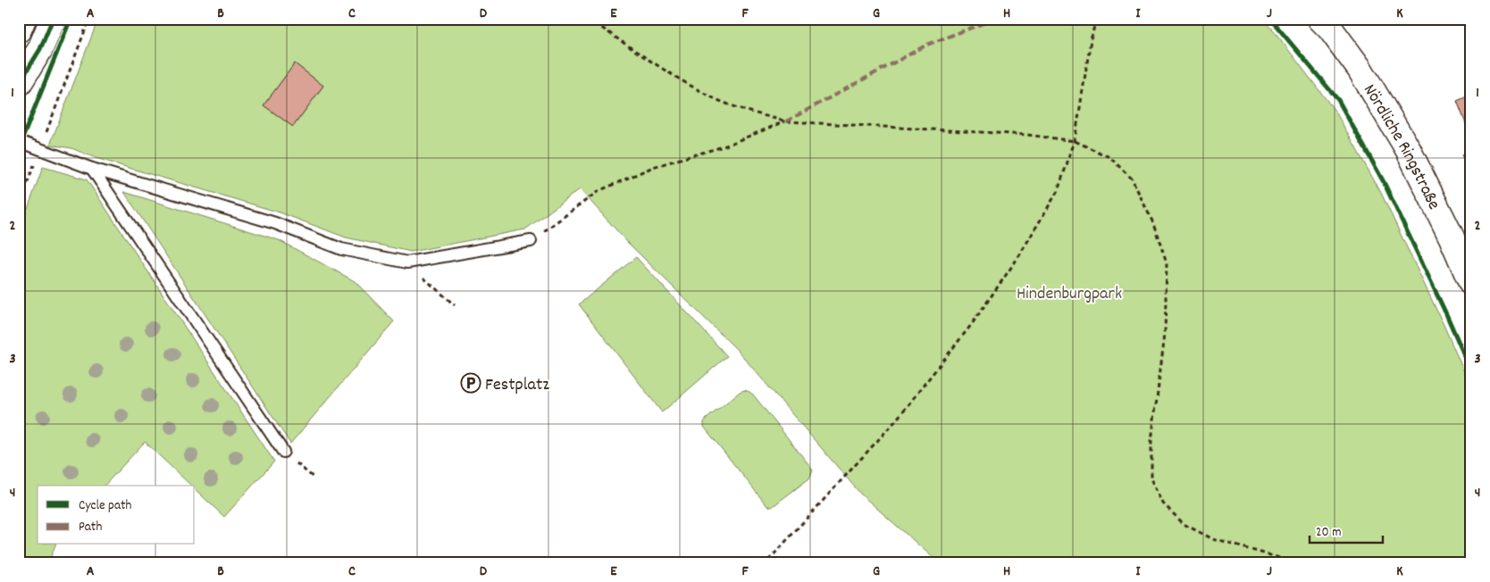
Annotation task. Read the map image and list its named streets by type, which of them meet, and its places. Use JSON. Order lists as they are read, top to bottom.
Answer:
{
  "streets": {
    "main road": ["Nördliche Ringstraße"]
  },
  "parks": ["Hindenburgpark"],
  "places": {
    "parking": ["Festplatz"]
  },
  "legend": ["Cycle path", "Path"],
  "scale_bar": "20 m",
  "grid": {
    "columns": [
      "A",
      "B",
      "C",
      "D",
      "E",
      "F",
      "G",
      "H",
      "I",
      "J",
      "K"
    ],
    "rows": [
      "1",
      "2",
      "3",
      "4"
    ]
  }
}
